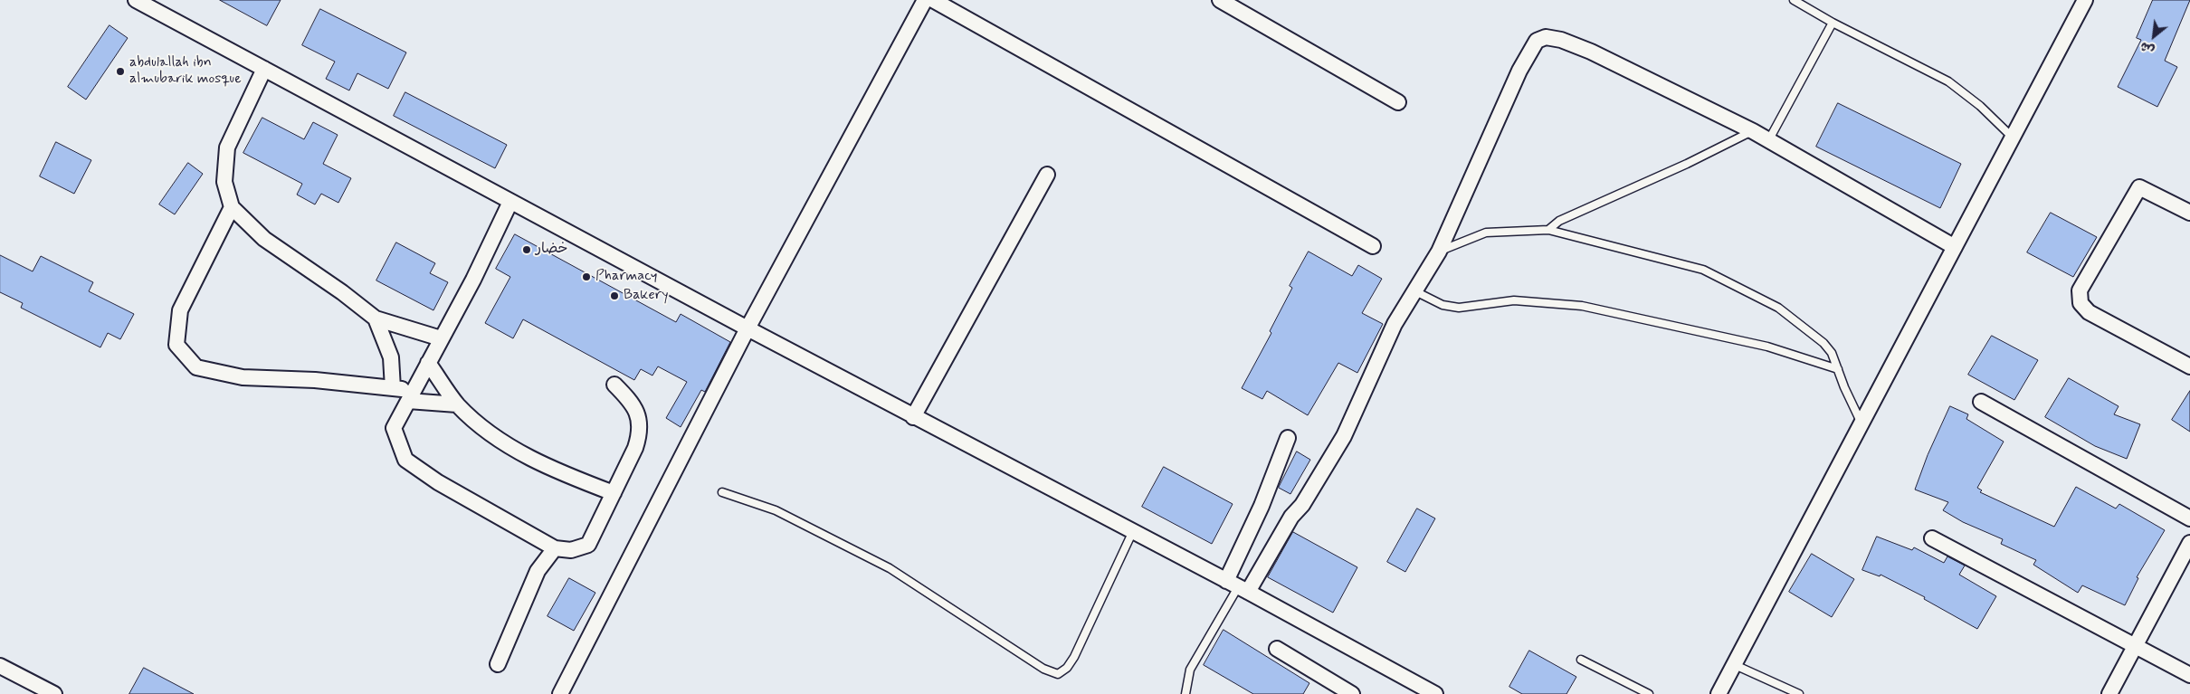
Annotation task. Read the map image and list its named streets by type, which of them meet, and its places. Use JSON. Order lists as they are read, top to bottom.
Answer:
{
  "places": [
    "abdulallah ibn almubarik mosque",
    "خضار",
    "Pharmacy",
    "Bakery"
  ],
  "north": "bottom left"
}
